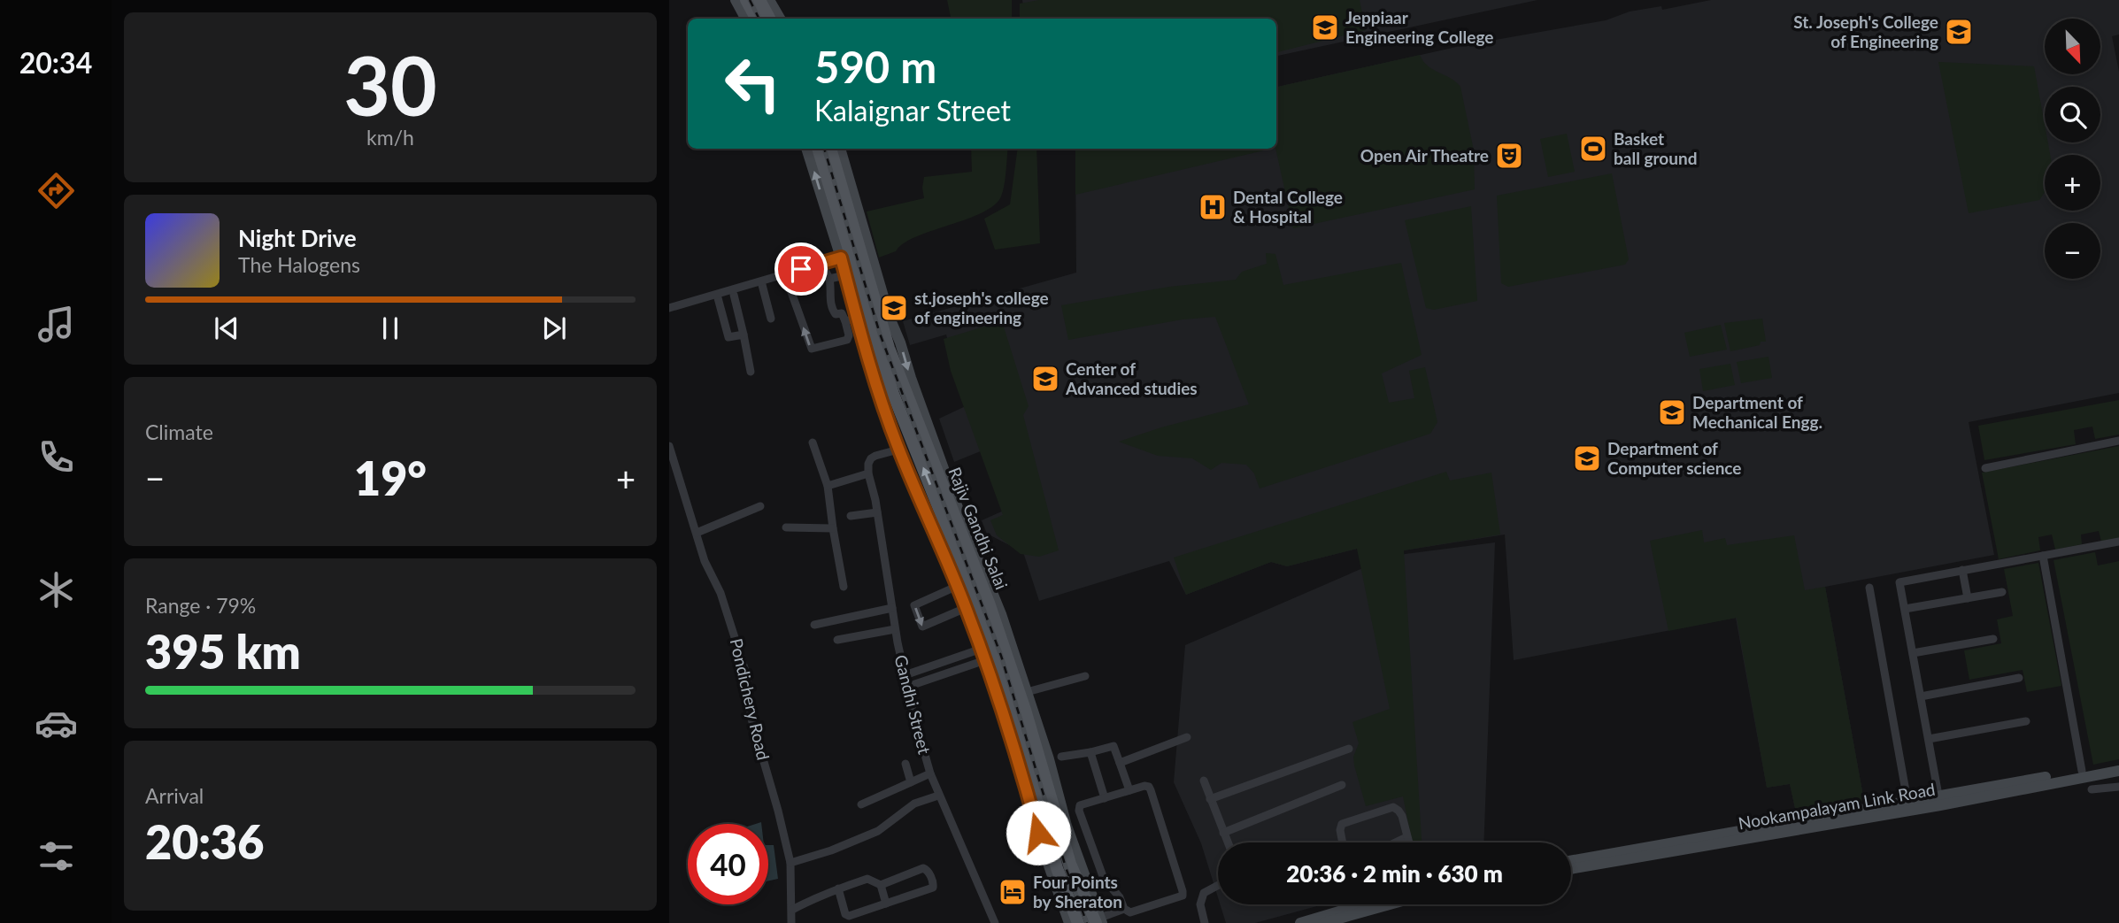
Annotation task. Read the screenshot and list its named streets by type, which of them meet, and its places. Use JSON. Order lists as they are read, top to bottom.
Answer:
{
  "streets": {
    "main road": ["Rajiv Gandhi Salai"],
    "street": ["Pondichery Road", "Gandhi Street", "Nookampalayam Link Road"]
  },
  "places": {
    "school or university": [
      "Jeppiaar Engineering College",
      "St. Joseph's College of Engineering",
      "st.joseph's college of engineering",
      "Center of Advanced studies",
      "Department of Mechanical Engg.",
      "Department of Computer science"
    ],
    "sports": ["Basket ball ground"],
    "theatre": ["Open Air Theatre"],
    "hospital": ["Dental College & Hospital"],
    "hotel": ["Four Points by Sheraton"]
  },
  "north": "bottom right",
  "page": {
    "tabs": "20:34",
    "tile": [
      ["30", "km/h"],
      "Climate",
      ["Range · 79%", "395 km"],
      ["Arrival", "20:36"]
    ],
    "map_buttons": ["+", "−"],
    "turn": ["590 m", "Kalaignar Street"],
    "song": ["Night Drive", "The Halogens"],
    "heat": ["−", "19°", "+"],
    "limit": "40",
    "trip": "20:36 · 2 min · 630 m"
  }
}
